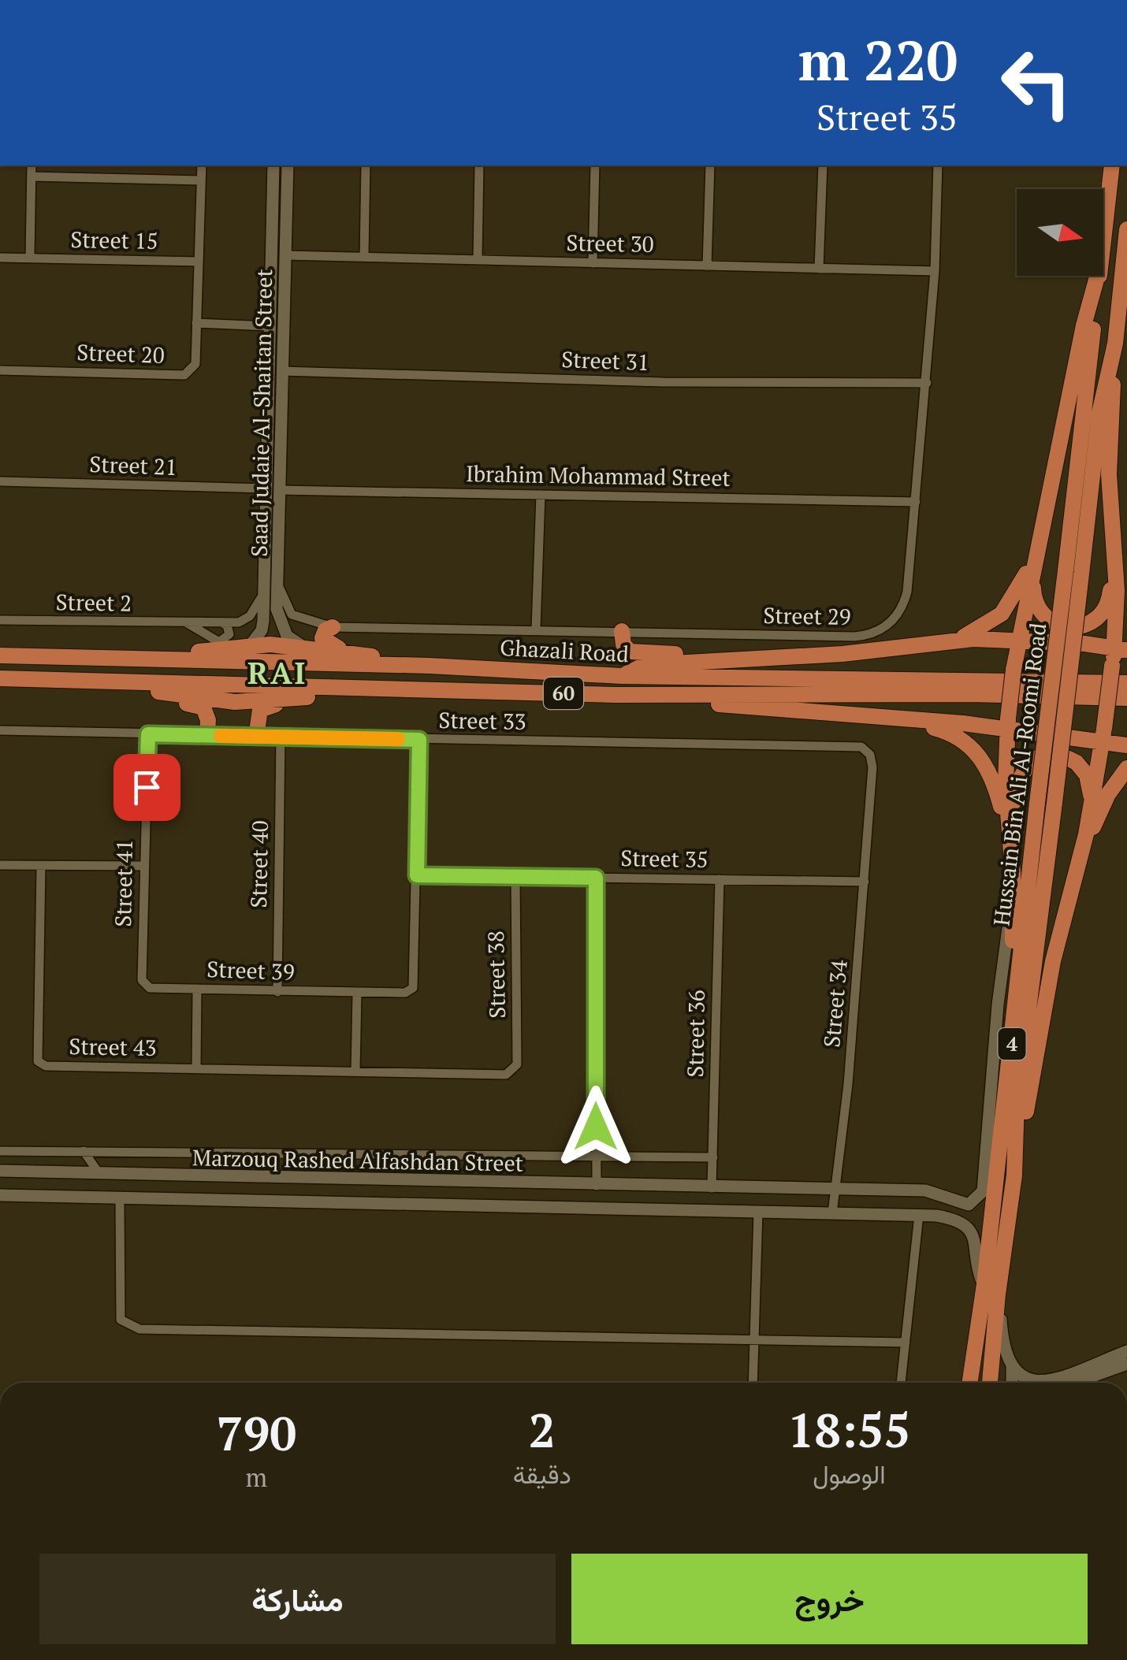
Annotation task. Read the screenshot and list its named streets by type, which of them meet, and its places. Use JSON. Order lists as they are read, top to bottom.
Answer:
{
  "streets": {
    "highway": [
      "Ghazali Road",
      "60",
      "Hussain Bin Ali Al-Roomi Road",
      "4"
    ],
    "street": [
      "Street 15",
      "Street 30",
      "Street 20",
      "Street 31",
      "Saad Judaie Al-Shaitan Street",
      "Street 21",
      "Ibrahim Mohammad Street",
      "Street 2",
      "Street 29",
      "Street 33",
      "Street 35",
      "Street 40",
      "Street 41",
      "Street 39",
      "Street 38",
      "Street 34",
      "Street 36",
      "Street 43",
      "Marzouq Rashed Alfashdan Street"
    ]
  },
  "crossings": [
    ["Street 15", "Street 20"],
    ["Street 30", "Saad Judaie Al-Shaitan Street"],
    ["Street 30", "Street 29"],
    ["Street 31", "Saad Judaie Al-Shaitan Street"],
    ["Street 31", "Street 29"],
    ["Saad Judaie Al-Shaitan Street", "Street 21"],
    ["Saad Judaie Al-Shaitan Street", "Ibrahim Mohammad Street"],
    ["Saad Judaie Al-Shaitan Street", "Street 2"],
    ["Saad Judaie Al-Shaitan Street", "Street 29"],
    ["Ibrahim Mohammad Street", "Street 29"],
    ["Street 33", "Street 40"],
    ["Street 33", "Street 41"],
    ["Street 33", "Street 39"],
    ["Street 33", "Street 34"],
    ["Hussain Bin Ali Al-Roomi Road", "Marzouq Rashed Alfashdan Street"],
    ["Street 35", "Street 39"],
    ["Street 35", "Street 38"],
    ["Street 35", "Street 34"],
    ["Street 35", "Street 36"],
    ["Street 40", "Street 39"],
    ["Street 41", "Street 39"],
    ["Street 38", "Street 43"],
    ["Street 34", "Marzouq Rashed Alfashdan Street"],
    ["Street 36", "Marzouq Rashed Alfashdan Street"]
  ],
  "districts": ["RAI"],
  "north": "right",
  "page": {
    "turn": ["220 m", "Street 35"],
    "eta": [
      "18:55",
      "الوصول",
      "2",
      "دقيقة",
      "790",
      "m"
    ],
    "buttons": ["خروج", "مشاركة"]
  }
}
